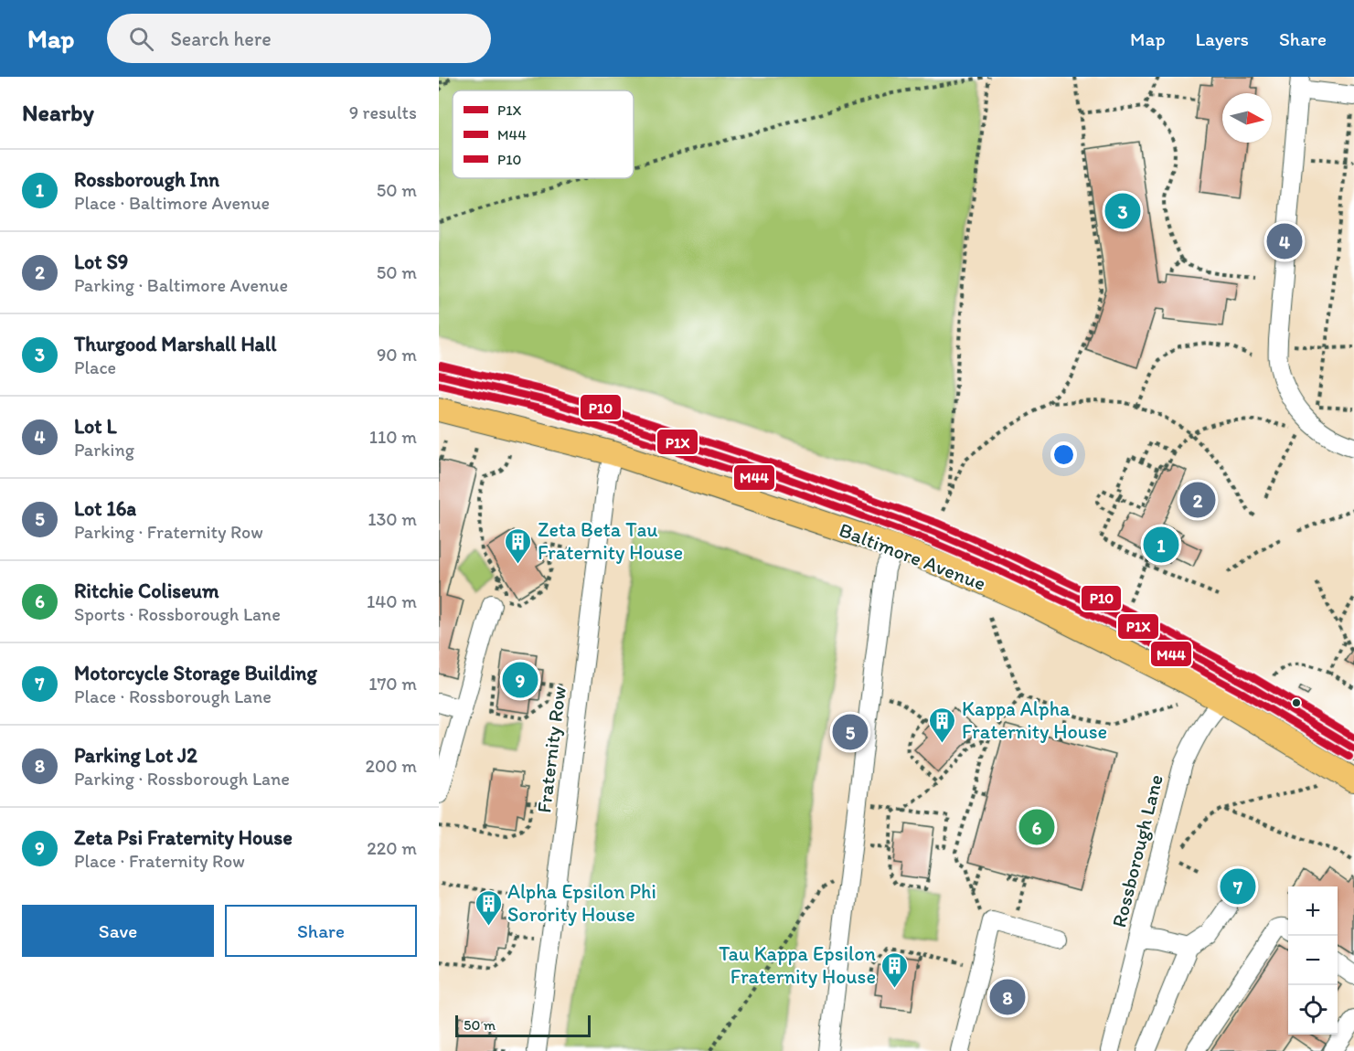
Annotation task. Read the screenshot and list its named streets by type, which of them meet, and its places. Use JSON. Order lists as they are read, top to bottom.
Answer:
{
  "streets": {
    "main road": ["Baltimore Avenue"],
    "street": ["Fraternity Row", "Rossborough Lane"]
  },
  "crossings": [
    ["Baltimore Avenue", "Fraternity Row"],
    ["Baltimore Avenue", "Rossborough Lane"]
  ],
  "places": {
    "building": [
      "Zeta Beta Tau Fraternity House",
      "Kappa Alpha Fraternity House",
      "Alpha Epsilon Phi Sorority House",
      "Tau Kappa Epsilon Fraternity House"
    ]
  },
  "lines": ["transit line P10", "transit line P1X", "transit line M44"],
  "legend": ["P1X", "M44", "P10"],
  "scale_bar": "50 m",
  "north": "right",
  "page": {
    "header": "Map",
    "search": "Search here",
    "nav": ["Map", "Layers", "Share"],
    "heading": ["Nearby", "9 results"],
    "list": [
      {
        "mark": "1",
        "name": "Rossborough Inn",
        "note": "Place · Baltimore Avenue",
        "value": "50 m"
      },
      {
        "mark": "2",
        "name": "Lot S9",
        "note": "Parking · Baltimore Avenue",
        "value": "50 m"
      },
      {
        "mark": "3",
        "name": "Thurgood Marshall Hall",
        "note": "Place",
        "value": "90 m"
      },
      {
        "mark": "4",
        "name": "Lot L",
        "note": "Parking",
        "value": "110 m"
      },
      {
        "mark": "5",
        "name": "Lot 16a",
        "note": "Parking · Fraternity Row",
        "value": "130 m"
      },
      {
        "mark": "6",
        "name": "Ritchie Coliseum",
        "note": "Sports · Rossborough Lane",
        "value": "140 m"
      },
      {
        "mark": "7",
        "name": "Motorcycle Storage Building",
        "note": "Place · Rossborough Lane",
        "value": "170 m"
      },
      {
        "mark": "8",
        "name": "Parking Lot J2",
        "note": "Parking · Rossborough Lane",
        "value": "200 m"
      },
      {
        "mark": "9",
        "name": "Zeta Psi Fraternity House",
        "note": "Place · Fraternity Row",
        "value": "220 m"
      }
    ],
    "pins": [
      "3",
      "4",
      "2",
      "1",
      "9",
      "5",
      "6",
      "7",
      "8"
    ],
    "map_buttons": ["+", "−"],
    "buttons": ["Save", "Share"],
    "scale": "50 m"
  }
}
